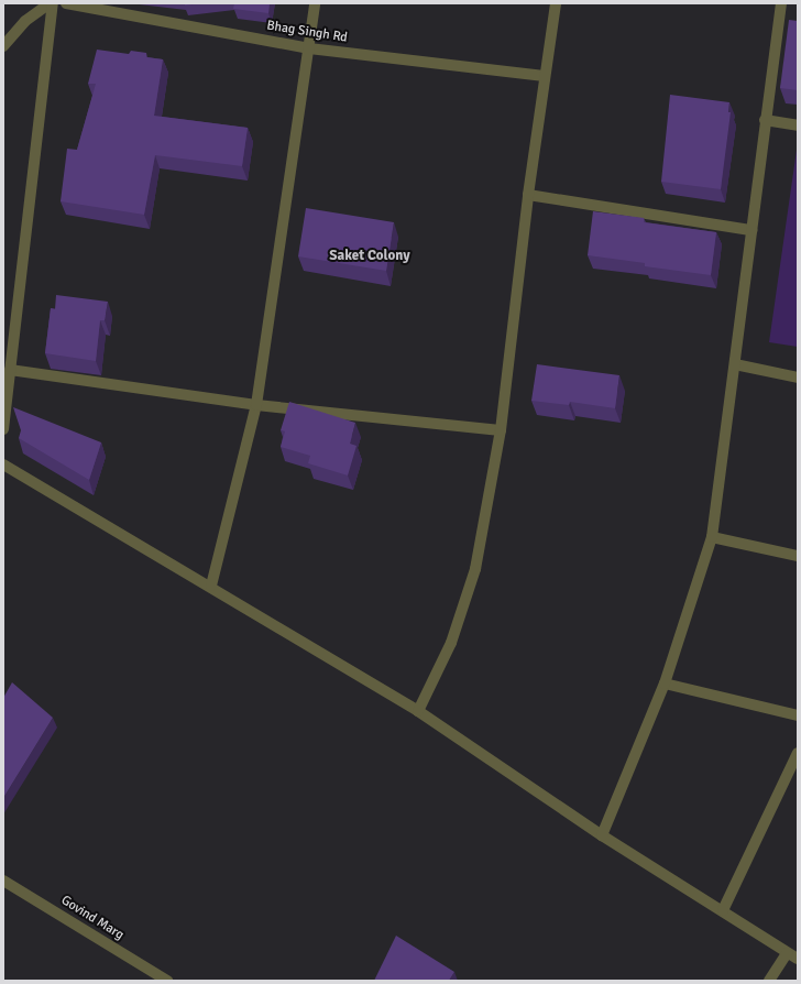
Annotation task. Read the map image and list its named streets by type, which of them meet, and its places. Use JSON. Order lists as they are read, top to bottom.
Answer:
{
  "streets": {
    "street": ["Bhag Singh Rd", "Govind Marg"]
  },
  "districts": ["Saket Colony"]
}
